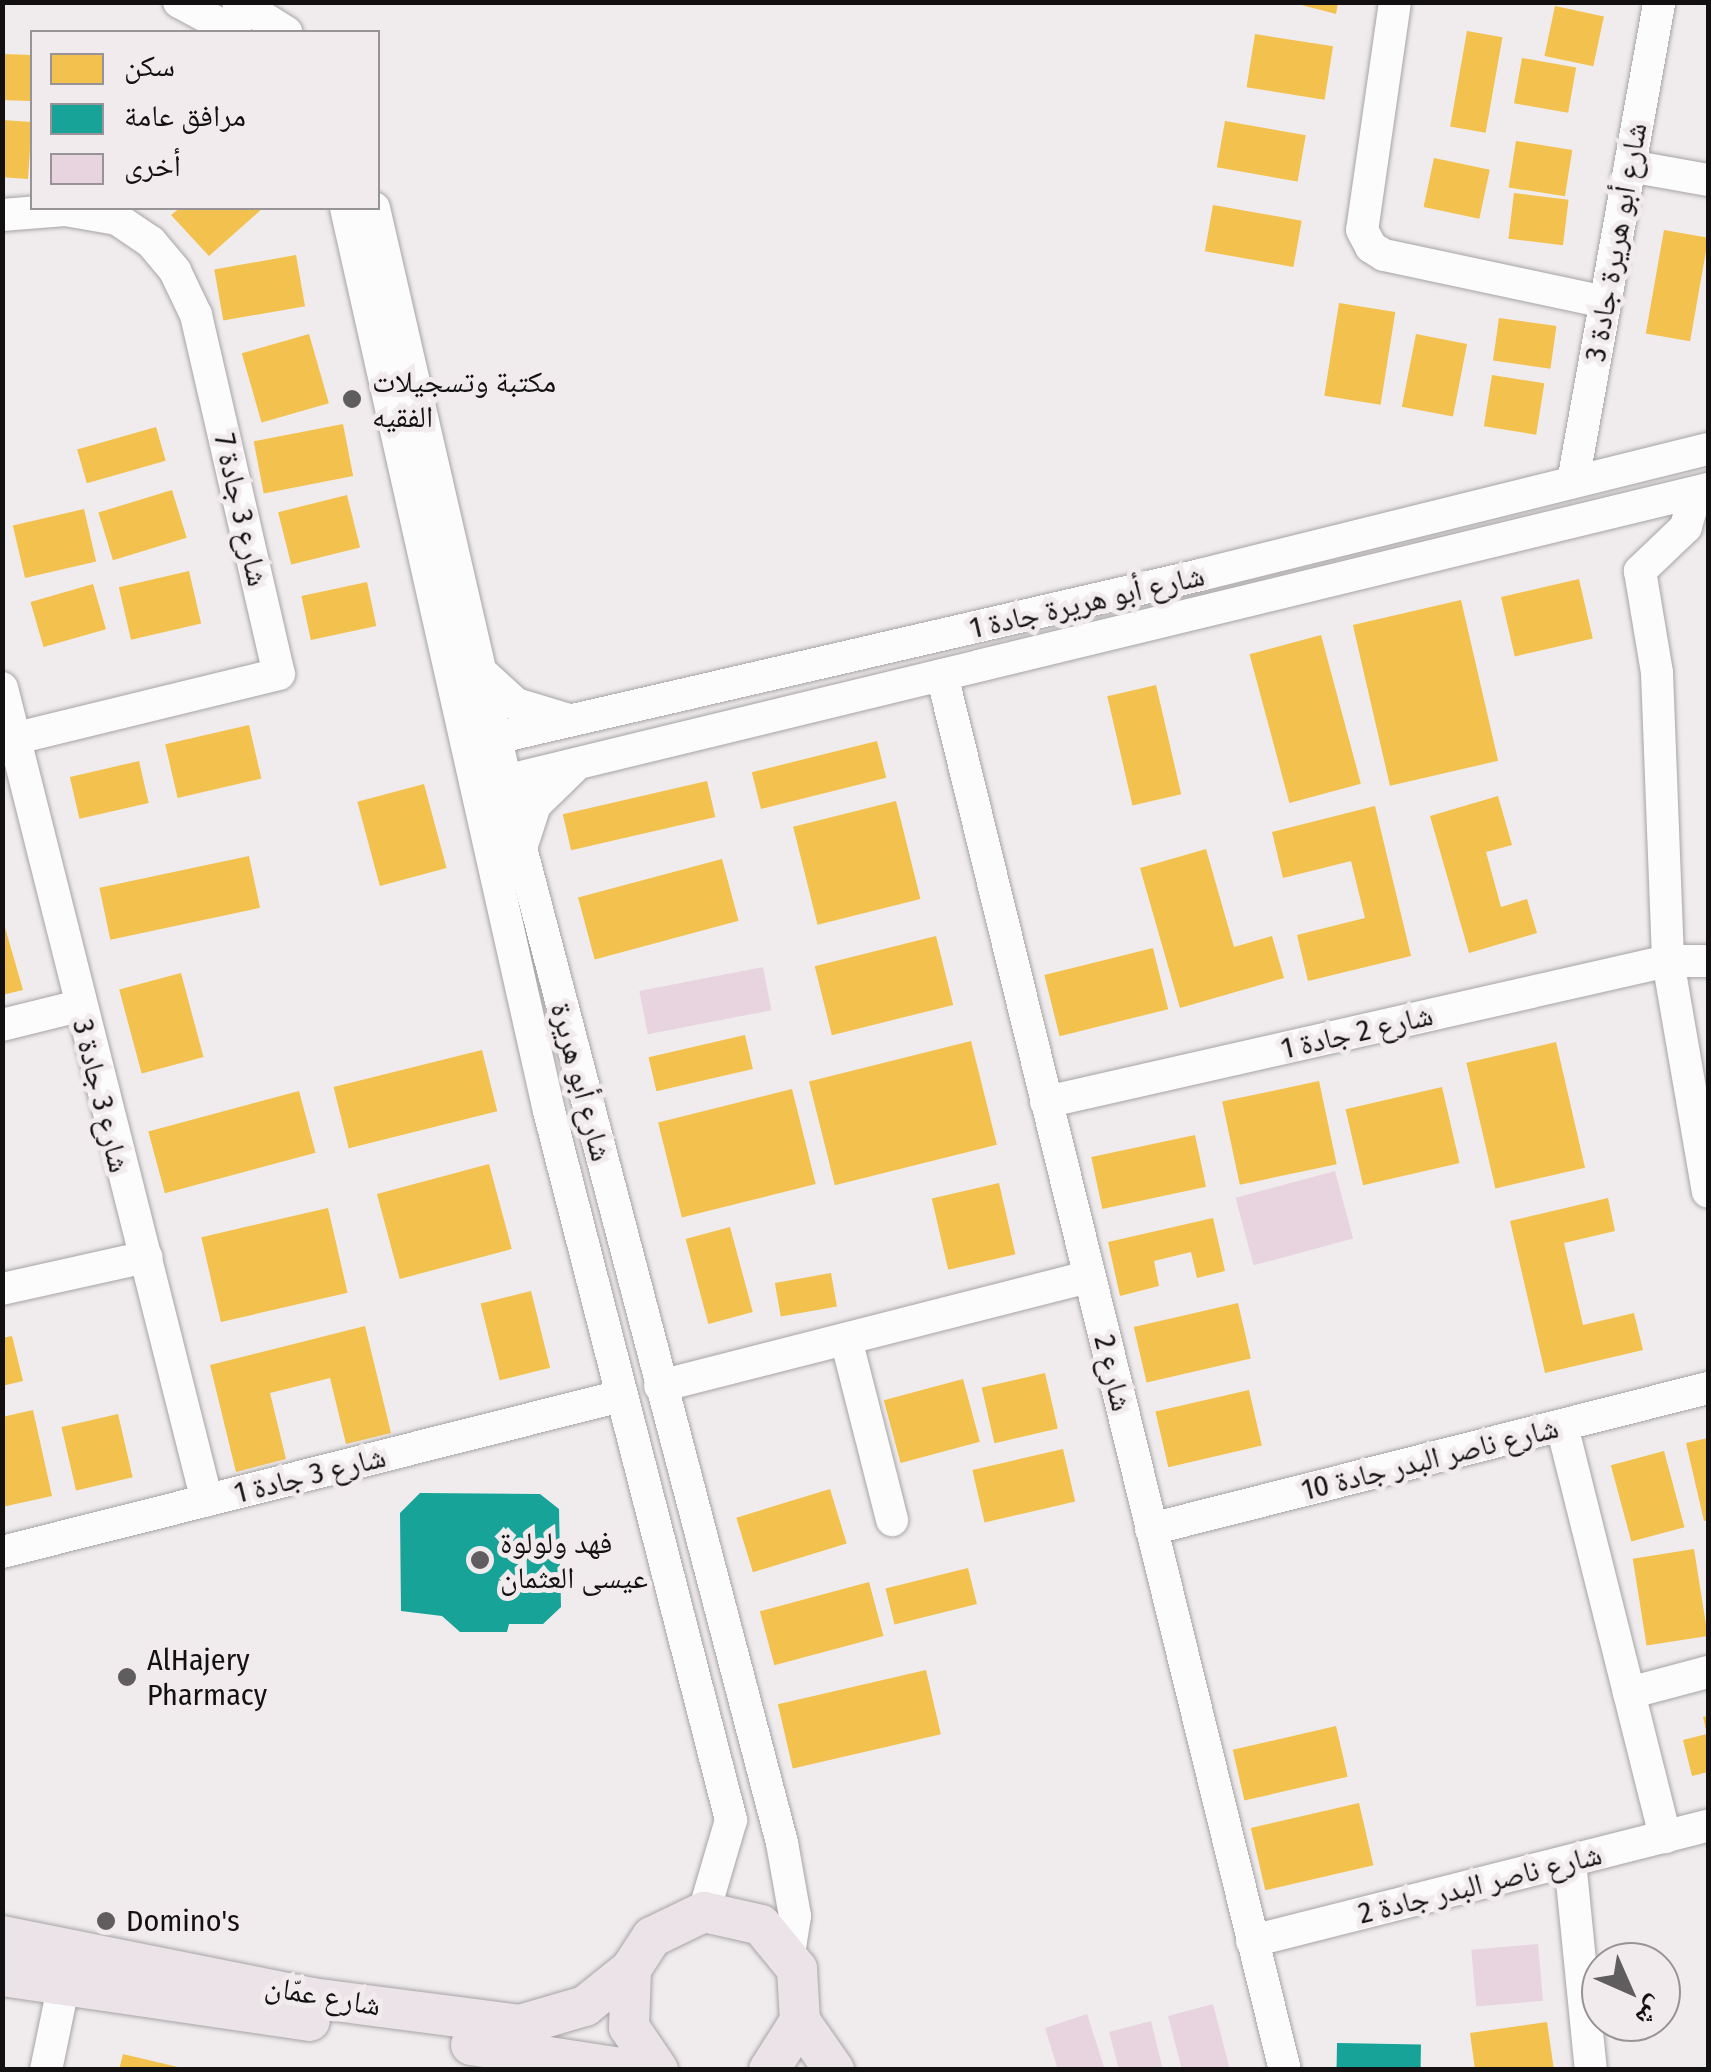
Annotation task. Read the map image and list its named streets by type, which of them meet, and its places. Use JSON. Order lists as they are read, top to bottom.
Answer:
{
  "streets": {
    "main road": ["شارع عمّان"],
    "street": [
      "شارع أبو هريرة جادة 3",
      "شارع 3 جادة 7",
      "شارع أبو هريرة جادة 1",
      "شارع 2 جادة 1",
      "شارع أبو هريرة",
      "شارع 3 جادة 3",
      "شارع 2",
      "شارع ناصر البدر جادة 10",
      "شارع 3 جادة 1",
      "شارع ناصر البدر جادة 2"
    ]
  },
  "crossings": [
    ["شارع أبو هريرة جادة 3", "شارع أبو هريرة جادة 1"],
    ["شارع 3 جادة 7", "شارع 3 جادة 3"],
    ["شارع أبو هريرة جادة 1", "شارع أبو هريرة"],
    ["شارع أبو هريرة جادة 1", "شارع 2"],
    ["شارع 2 جادة 1", "شارع 2"],
    ["شارع أبو هريرة", "شارع 3 جادة 1"],
    ["شارع أبو هريرة", "شارع عمّان"],
    ["شارع 3 جادة 3", "شارع 3 جادة 1"],
    ["شارع 2", "شارع ناصر البدر جادة 10"],
    ["شارع 2", "شارع ناصر البدر جادة 2"]
  ],
  "places": [
    "مكتبة وتسجيلات الفقيه",
    "فهد ولولوة عيسى العثمان",
    "AlHajery Pharmacy",
    "Domino's"
  ],
  "legend": ["سكن", "مرافق عامة", "أخرى"],
  "north": "bottom right"
}
